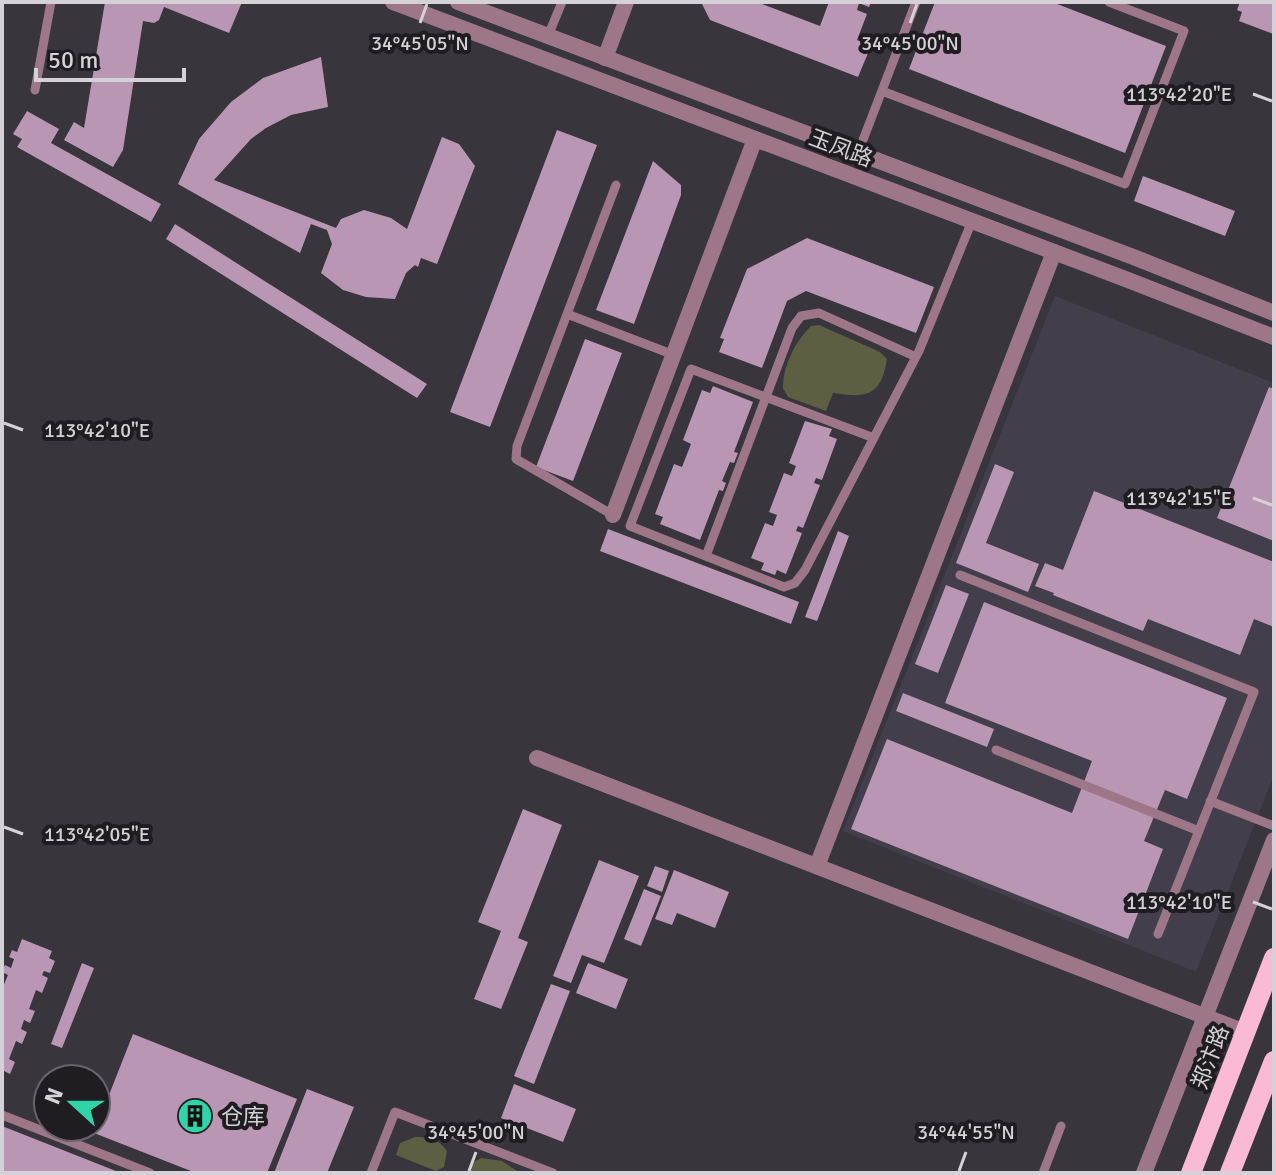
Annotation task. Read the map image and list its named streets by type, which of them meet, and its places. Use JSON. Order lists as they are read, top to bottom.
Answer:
{
  "streets": {
    "main road": ["郑汴路"],
    "street": ["玉凤路"]
  },
  "places": {
    "building": ["仓库"]
  },
  "scale_bar": "50 m",
  "north": "left",
  "coordinates": [
    "34°45'05\"N",
    "34°45'00\"N",
    "113°42'20\"E",
    "113°42'10\"E",
    "113°42'15\"E",
    "113°42'05\"E",
    "34°44'55\"N"
  ]
}
